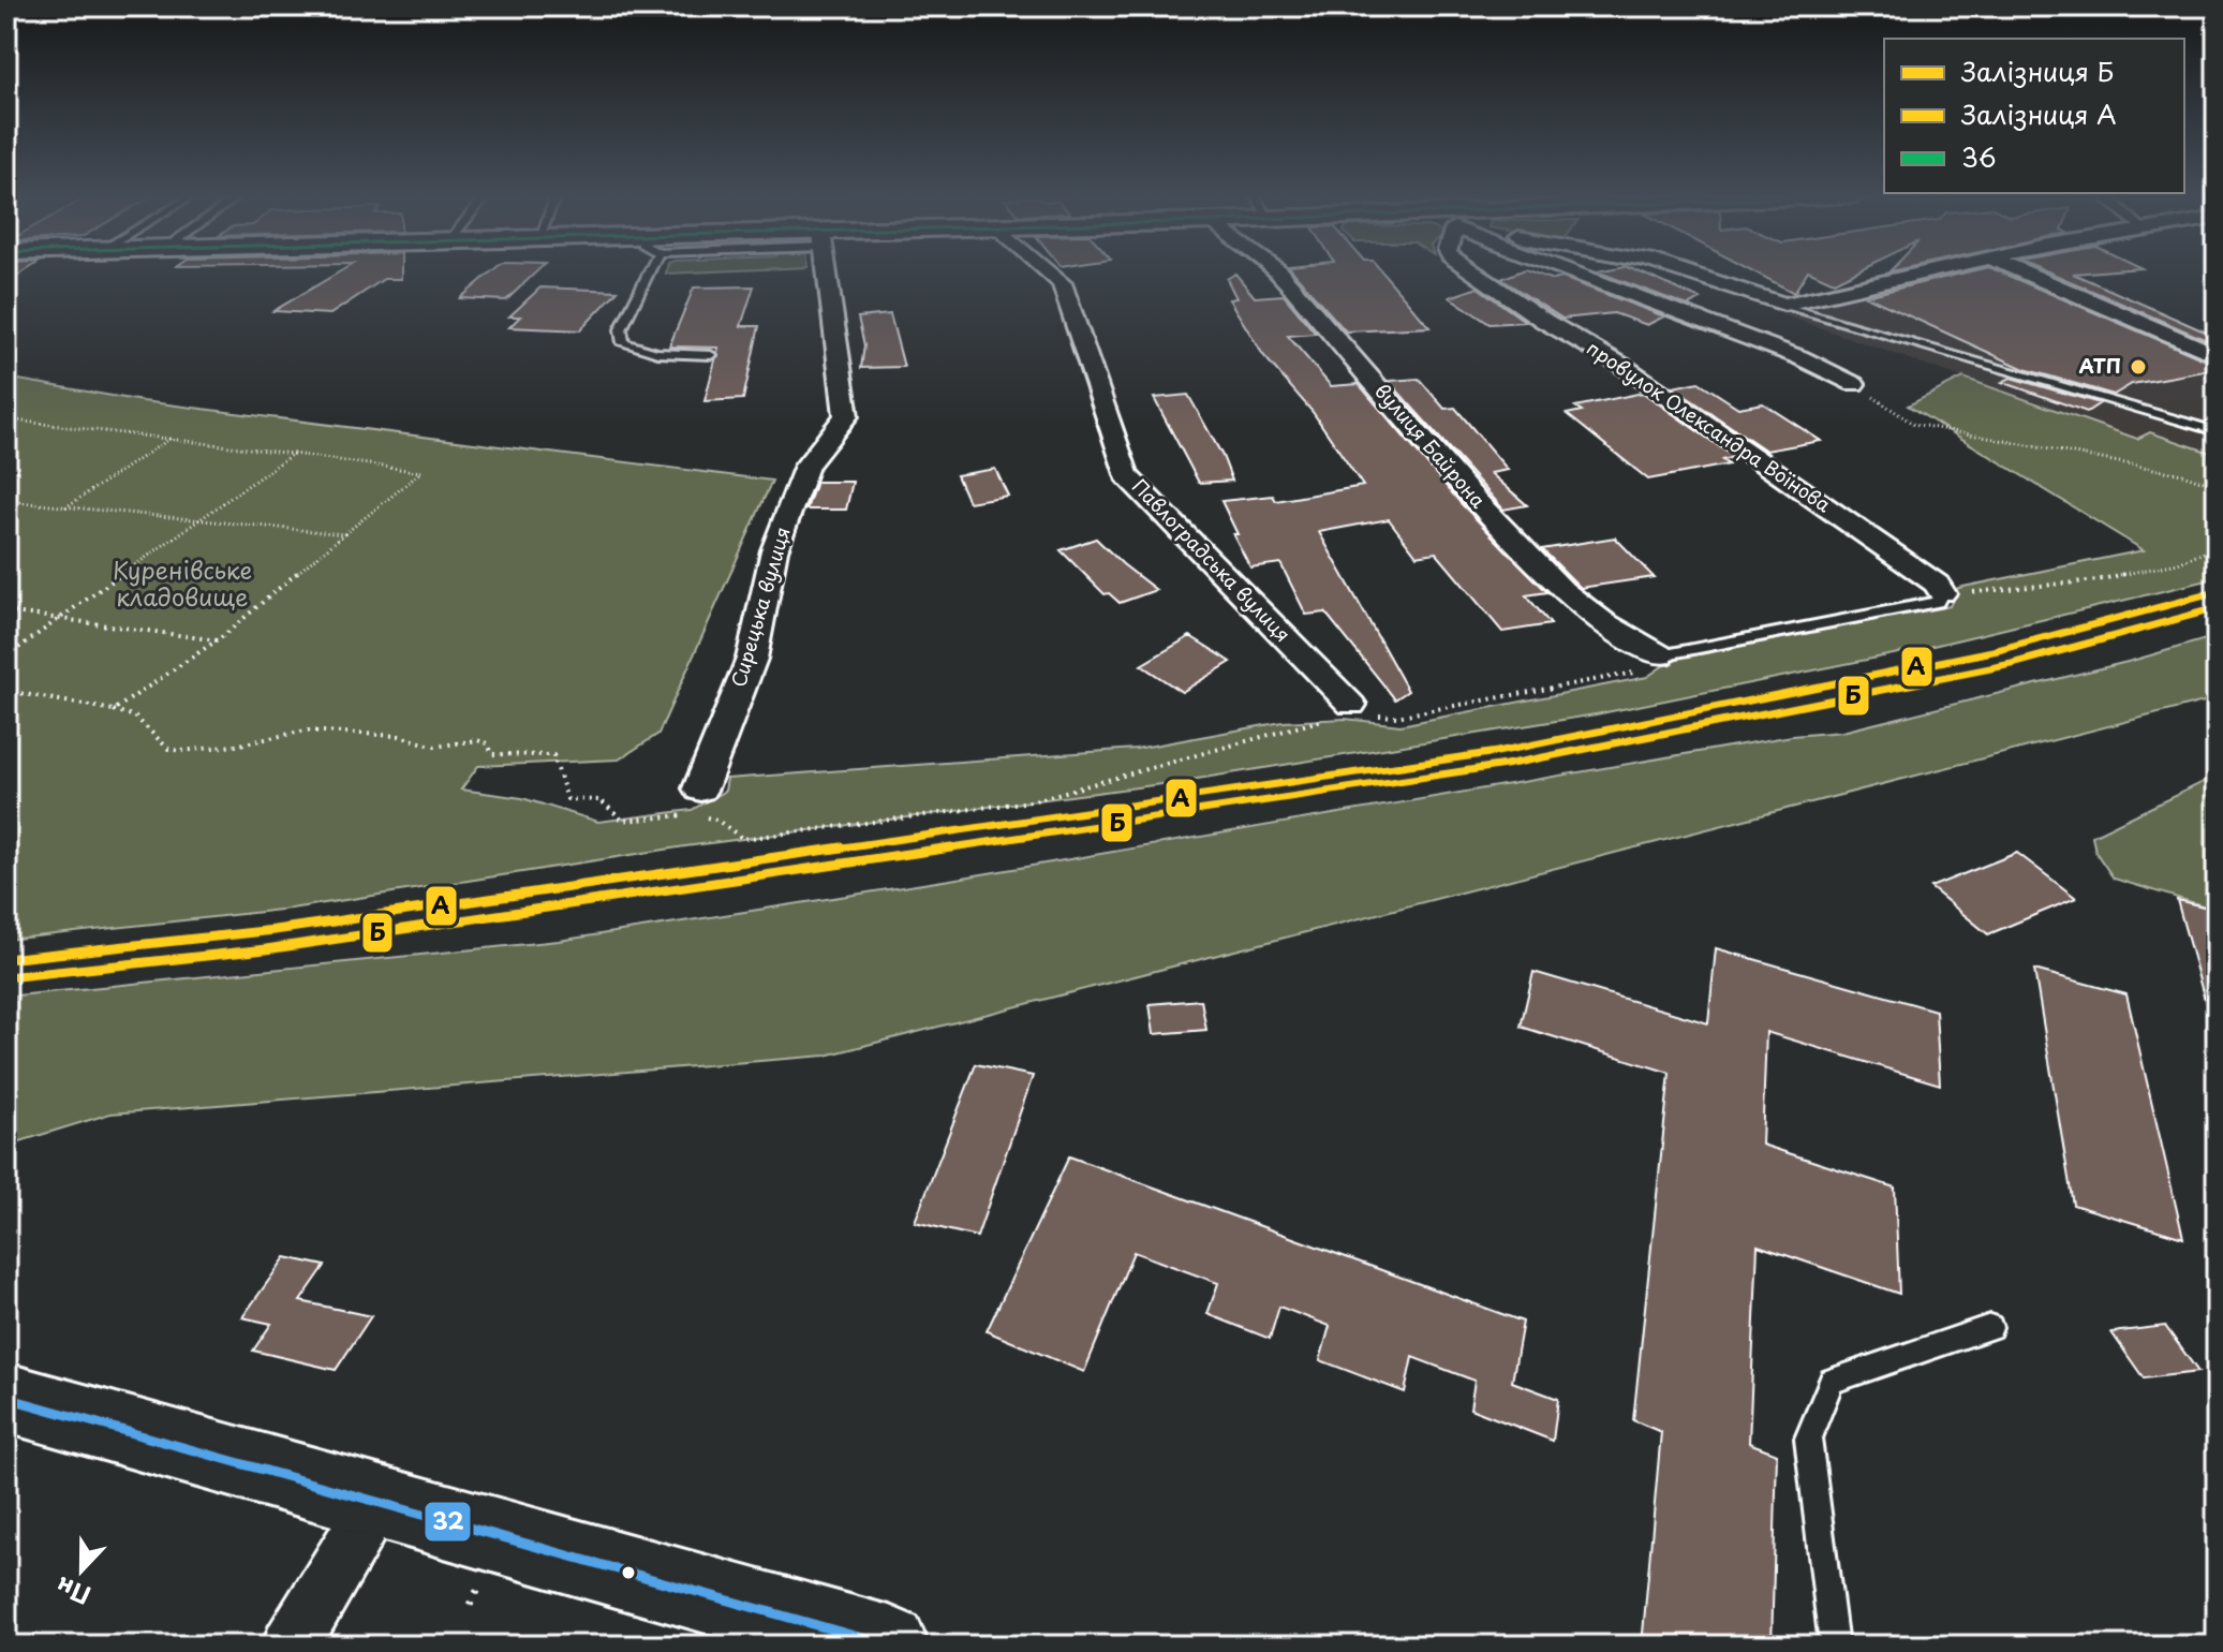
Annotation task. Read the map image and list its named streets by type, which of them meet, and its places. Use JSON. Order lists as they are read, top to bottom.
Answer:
{
  "streets": {
    "street": [
      "провулок Олександра Воїнова",
      "вулиця Байрона",
      "Павлоградська вулиця",
      "Сирецька вулиця"
    ]
  },
  "parks": ["Куренівське кладовище"],
  "places": ["АТП"],
  "lines": ["rail line A", "rail line Б", "transit line 32"],
  "legend": ["Залізниця Б", "Залізниця A", "36"],
  "north": "bottom"
}
